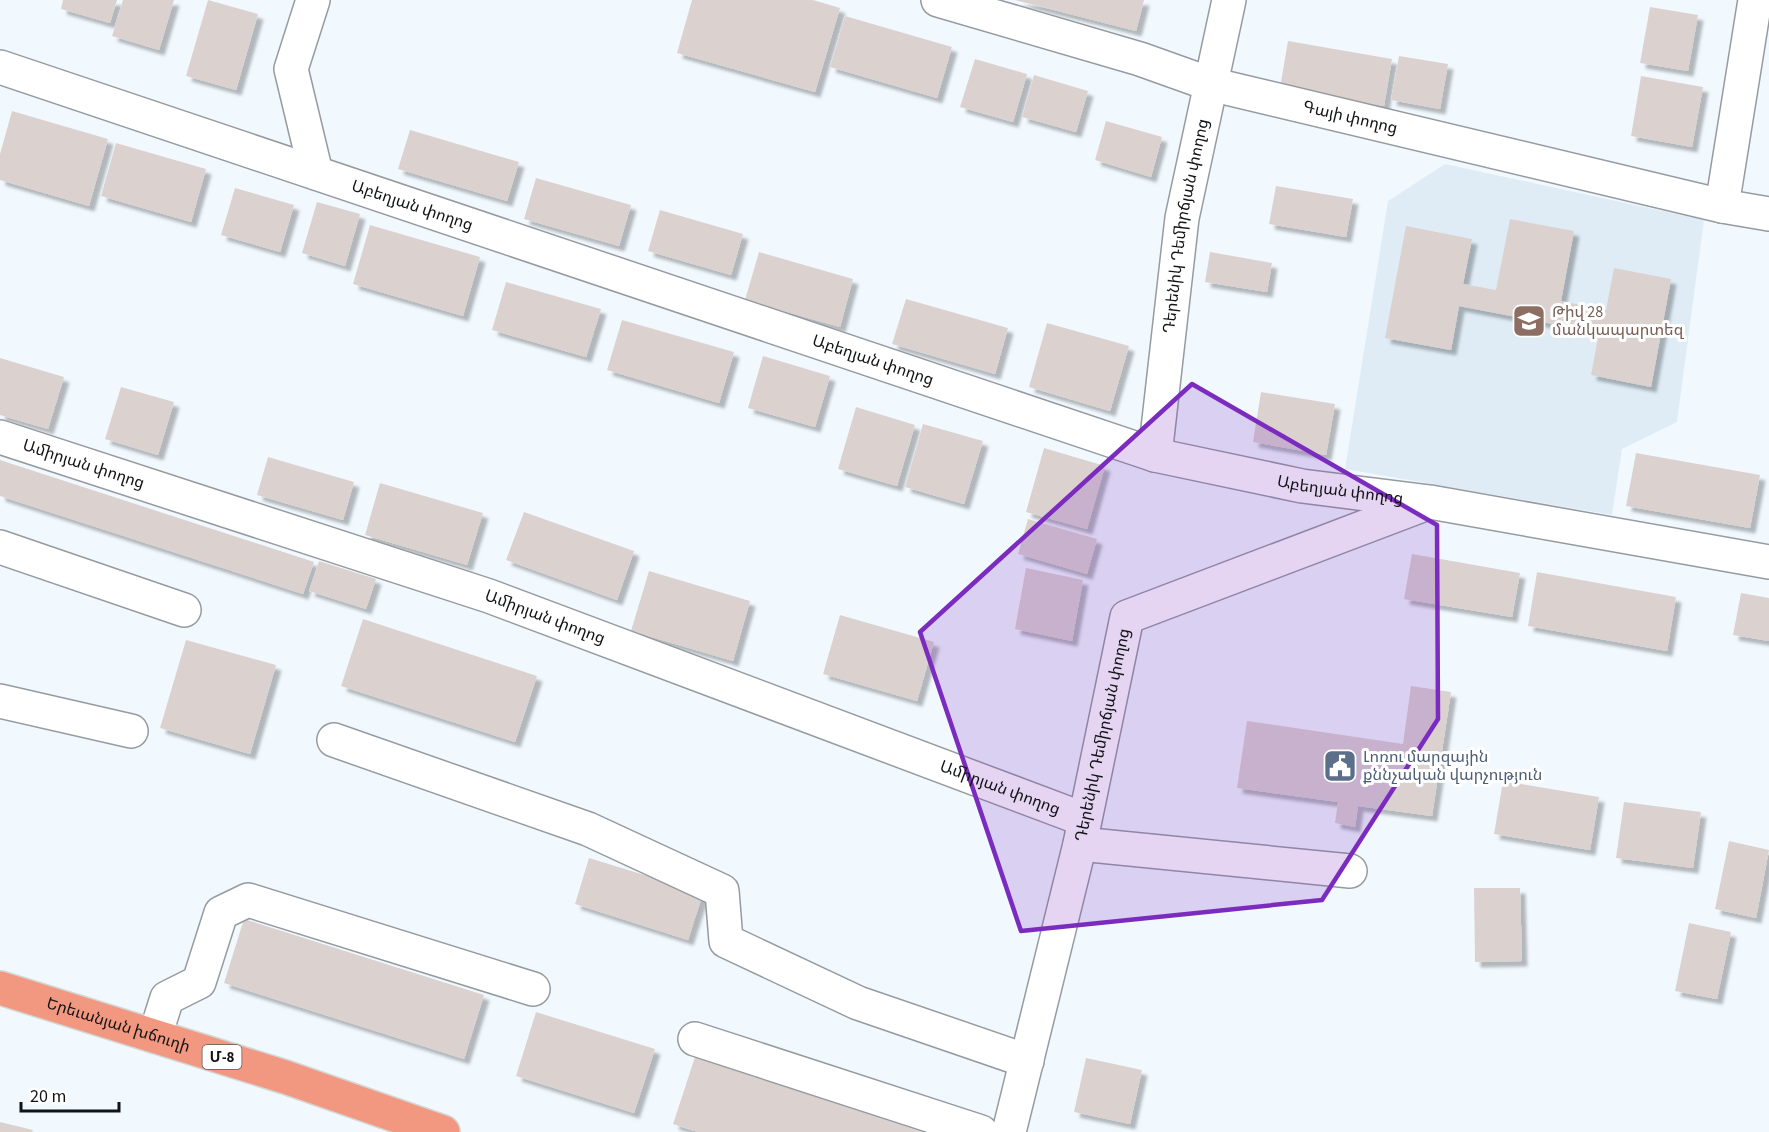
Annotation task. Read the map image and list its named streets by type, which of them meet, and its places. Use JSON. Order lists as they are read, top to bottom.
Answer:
{
  "streets": {
    "highway": ["Երեւանյան խճուղի", "Մ-8"],
    "street": [
      "Գայի փողոց",
      "Աբեղյան փողոց",
      "Դերենիկ Դեմիրճյան փողոց",
      "Ամիրյան փողոց"
    ]
  },
  "crossings": [
    ["Գայի փողոց", "Դերենիկ Դեմիրճյան փողոց"],
    ["Աբեղյան փողոց", "Դերենիկ Դեմիրճյան փողոց"],
    ["Դերենիկ Դեմիրճյան փողոց", "Ամիրյան փողոց"]
  ],
  "places": {
    "school or university": ["Թիվ 28 մանկապարտեզ"],
    "public building": ["Լոռու մարզային քննչական վարչություն"]
  },
  "scale_bar": "20 m"
}
